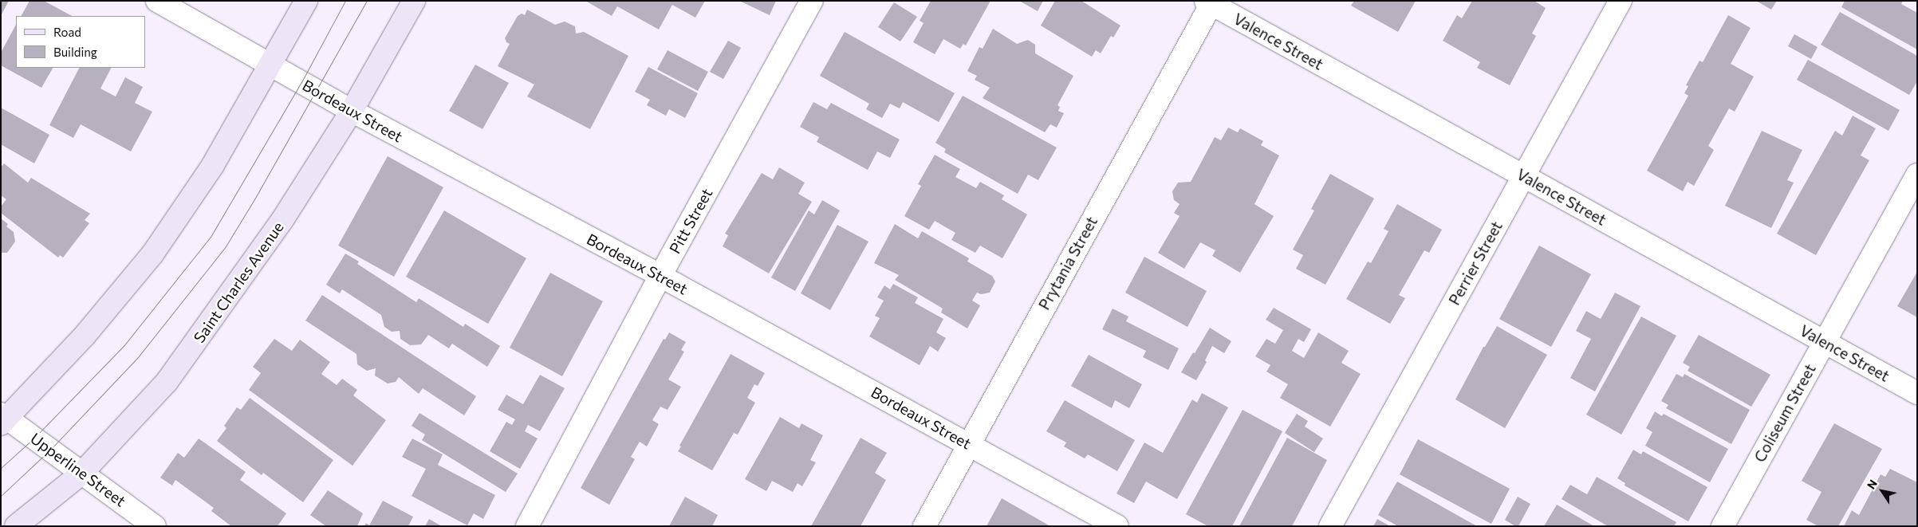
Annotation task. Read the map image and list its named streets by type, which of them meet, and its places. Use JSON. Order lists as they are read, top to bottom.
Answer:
{
  "streets": {
    "main road": ["Saint Charles Avenue"],
    "street": [
      "Valence Street",
      "Bordeaux Street",
      "Pitt Street",
      "Prytania Street",
      "Perrier Street",
      "Coliseum Street",
      "Upperline Street"
    ]
  },
  "crossings": [
    ["Valence Street", "Prytania Street"],
    ["Valence Street", "Perrier Street"],
    ["Valence Street", "Coliseum Street"],
    ["Bordeaux Street", "Pitt Street"],
    ["Bordeaux Street", "Prytania Street"],
    ["Bordeaux Street", "Saint Charles Avenue"],
    ["Saint Charles Avenue", "Upperline Street"]
  ],
  "legend": ["Road", "Building"],
  "north": "top left"
}
